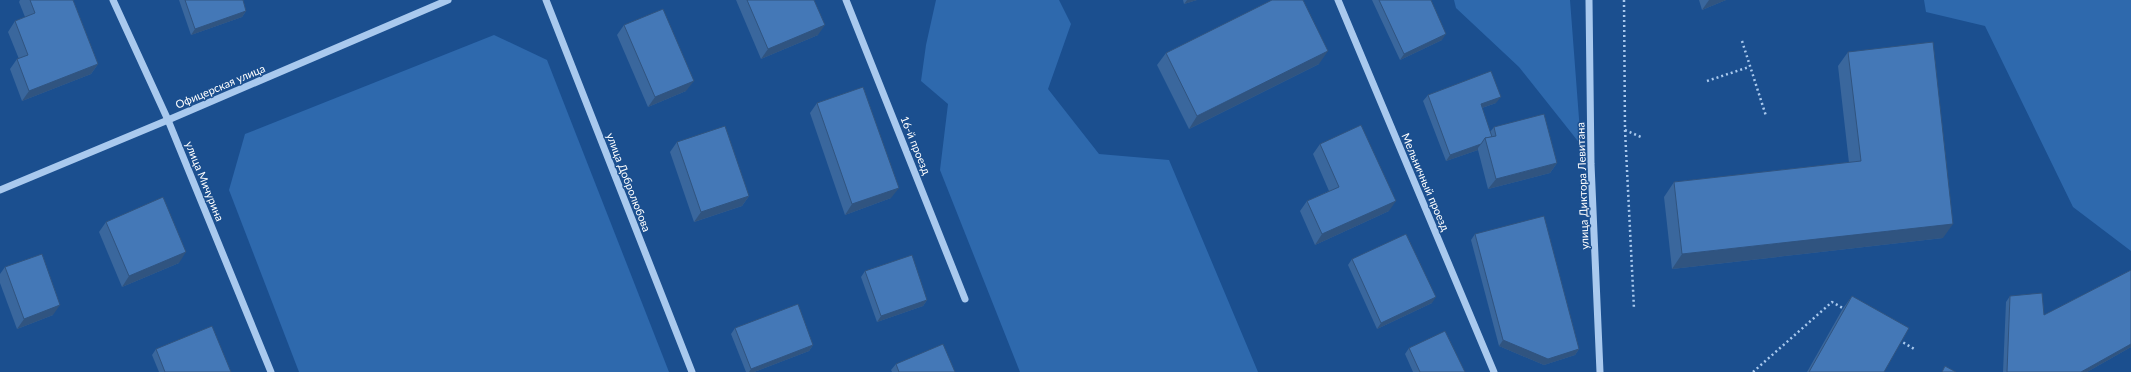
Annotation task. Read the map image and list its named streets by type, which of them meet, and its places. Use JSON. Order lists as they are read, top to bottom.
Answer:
{
  "streets": {
    "street": [
      "Офицерская улица",
      "16-й проезд",
      "улица Мичурина",
      "улица Добролюбова",
      "Мельничный проезд",
      "улица Диктора Левитана"
    ]
  },
  "crossings": [
    ["Офицерская улица", "улица Мичурина"]
  ]
}
